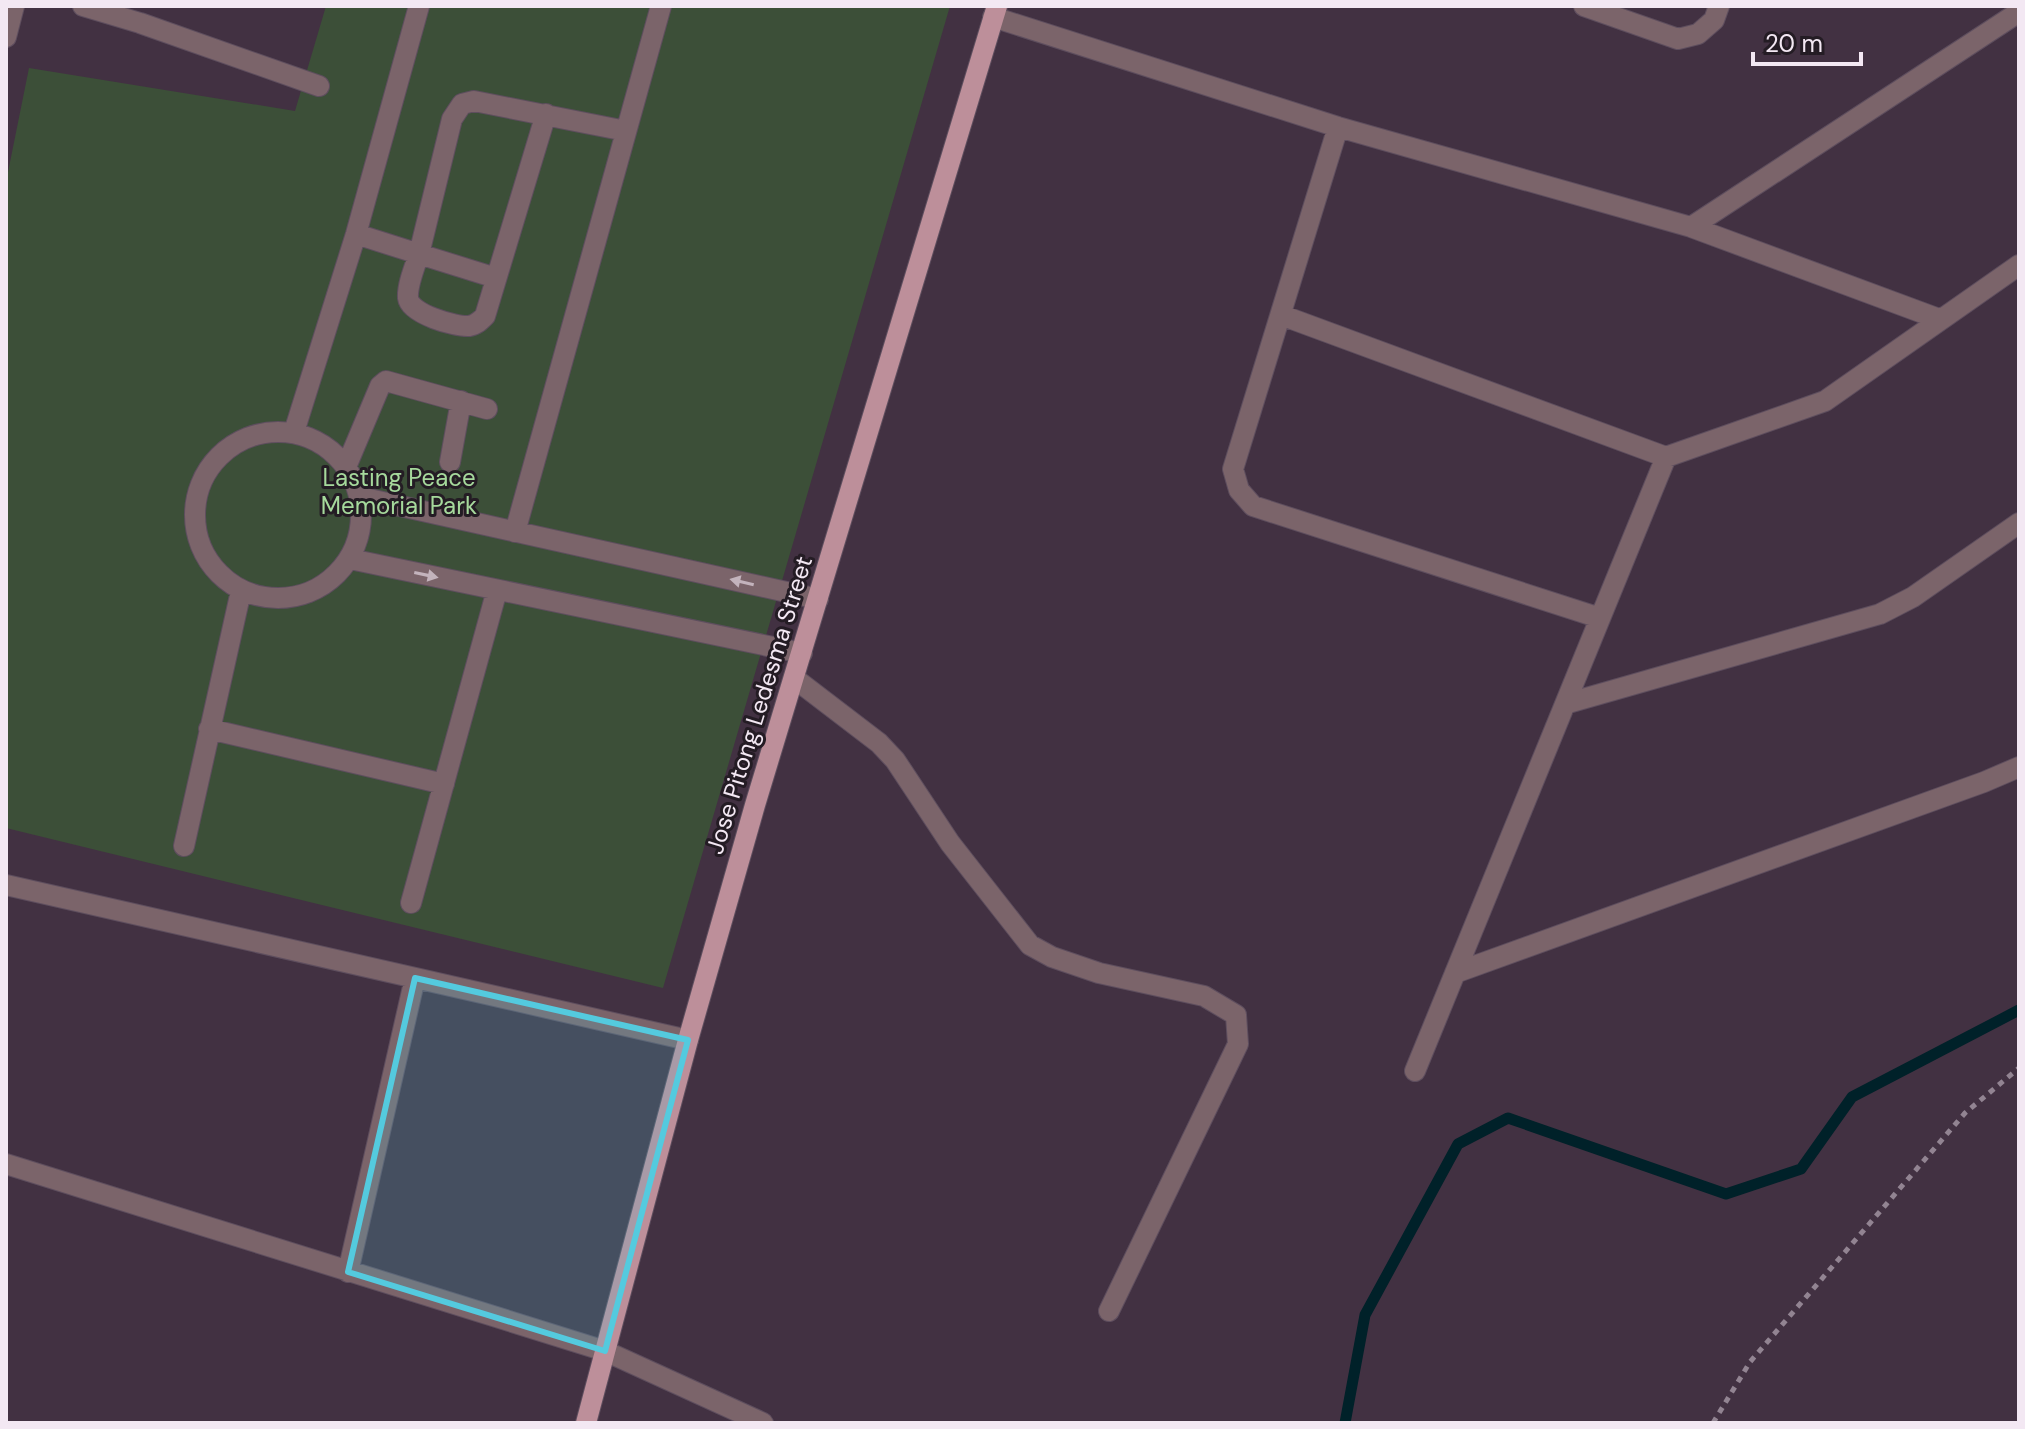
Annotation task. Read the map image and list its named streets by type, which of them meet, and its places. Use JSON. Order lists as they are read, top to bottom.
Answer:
{
  "streets": {
    "main road": ["Jose Pitong Ledesma Street"]
  },
  "parks": ["Lasting Peace Memorial Park"],
  "scale_bar": "20 m"
}
